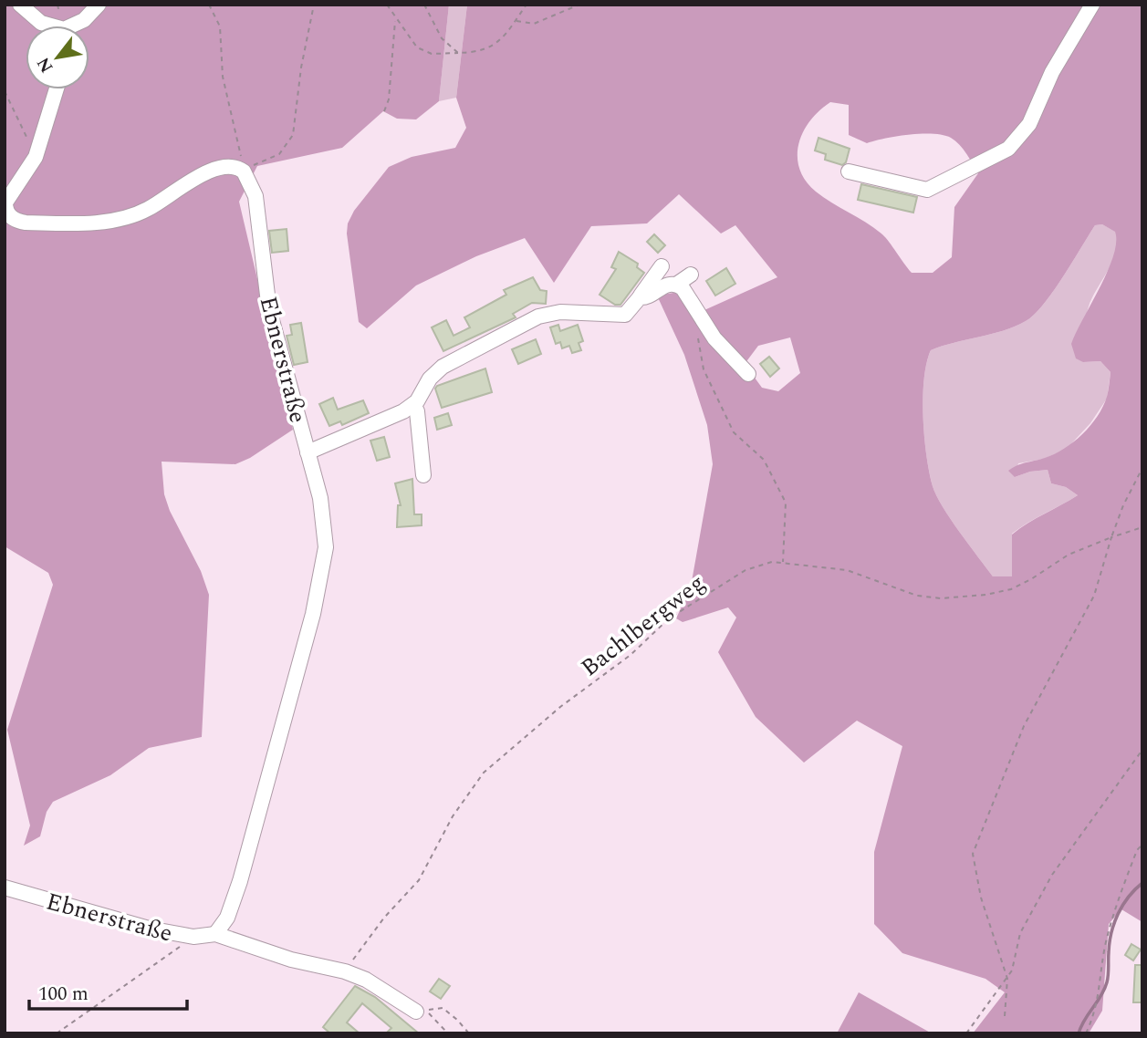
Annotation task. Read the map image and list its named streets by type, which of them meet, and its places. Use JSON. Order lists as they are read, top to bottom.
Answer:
{
  "streets": {
    "street": ["Ebnerstraße"],
    "path": ["Bachlbergweg"]
  },
  "crossings": [
    ["Ebnerstraße", "Bachlbergweg"]
  ],
  "scale_bar": "100 m",
  "north": "bottom left"
}
